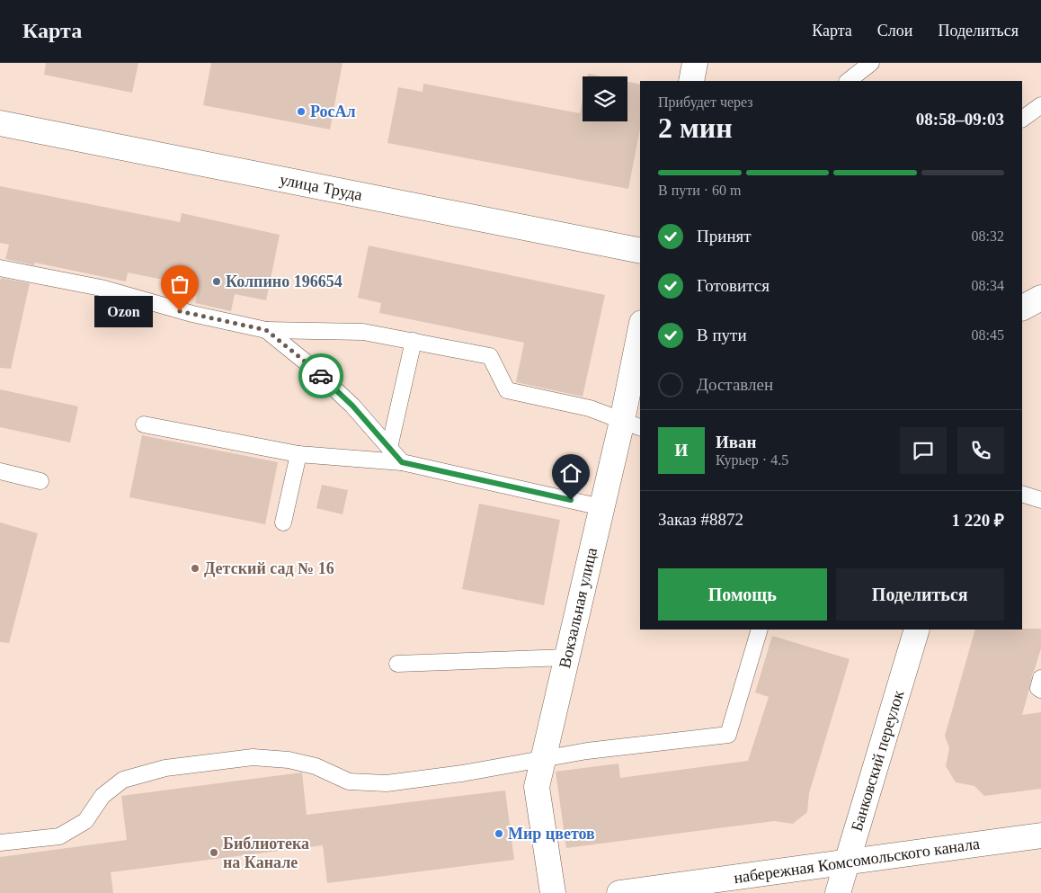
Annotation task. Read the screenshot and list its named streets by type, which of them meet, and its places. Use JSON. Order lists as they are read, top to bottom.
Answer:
{
  "streets": {
    "street": [
      "улица Труда",
      "Вокзальная улица",
      "Банковский переулок",
      "набережная Комсомольского канала"
    ]
  },
  "crossings": [
    ["Банковский переулок", "набережная Комсомольского канала"]
  ],
  "places": [
    "РосАл",
    "Колпино 196654",
    "Ozon",
    "Детский сад № 16",
    "Мир цветов",
    "Библиотека на Канале"
  ],
  "page": {
    "header": "Карта",
    "nav": ["Карта", "Слои", "Поделиться"],
    "heading": ["2 мин", "Прибудет через", "08:58–09:03"],
    "panel": [
      "Иван",
      "Курьер · 4.5",
      "Заказ #8872",
      "1 220 ₽"
    ],
    "bar": "В пути · 60 m",
    "list": [
      ["Принят", "08:32"],
      ["Готовится", "08:34"],
      ["В пути", "08:45"],
      "Доставлен"
    ],
    "bubble": "Ozon",
    "round": "И",
    "buttons": ["Помощь", "Поделиться"]
  }
}
